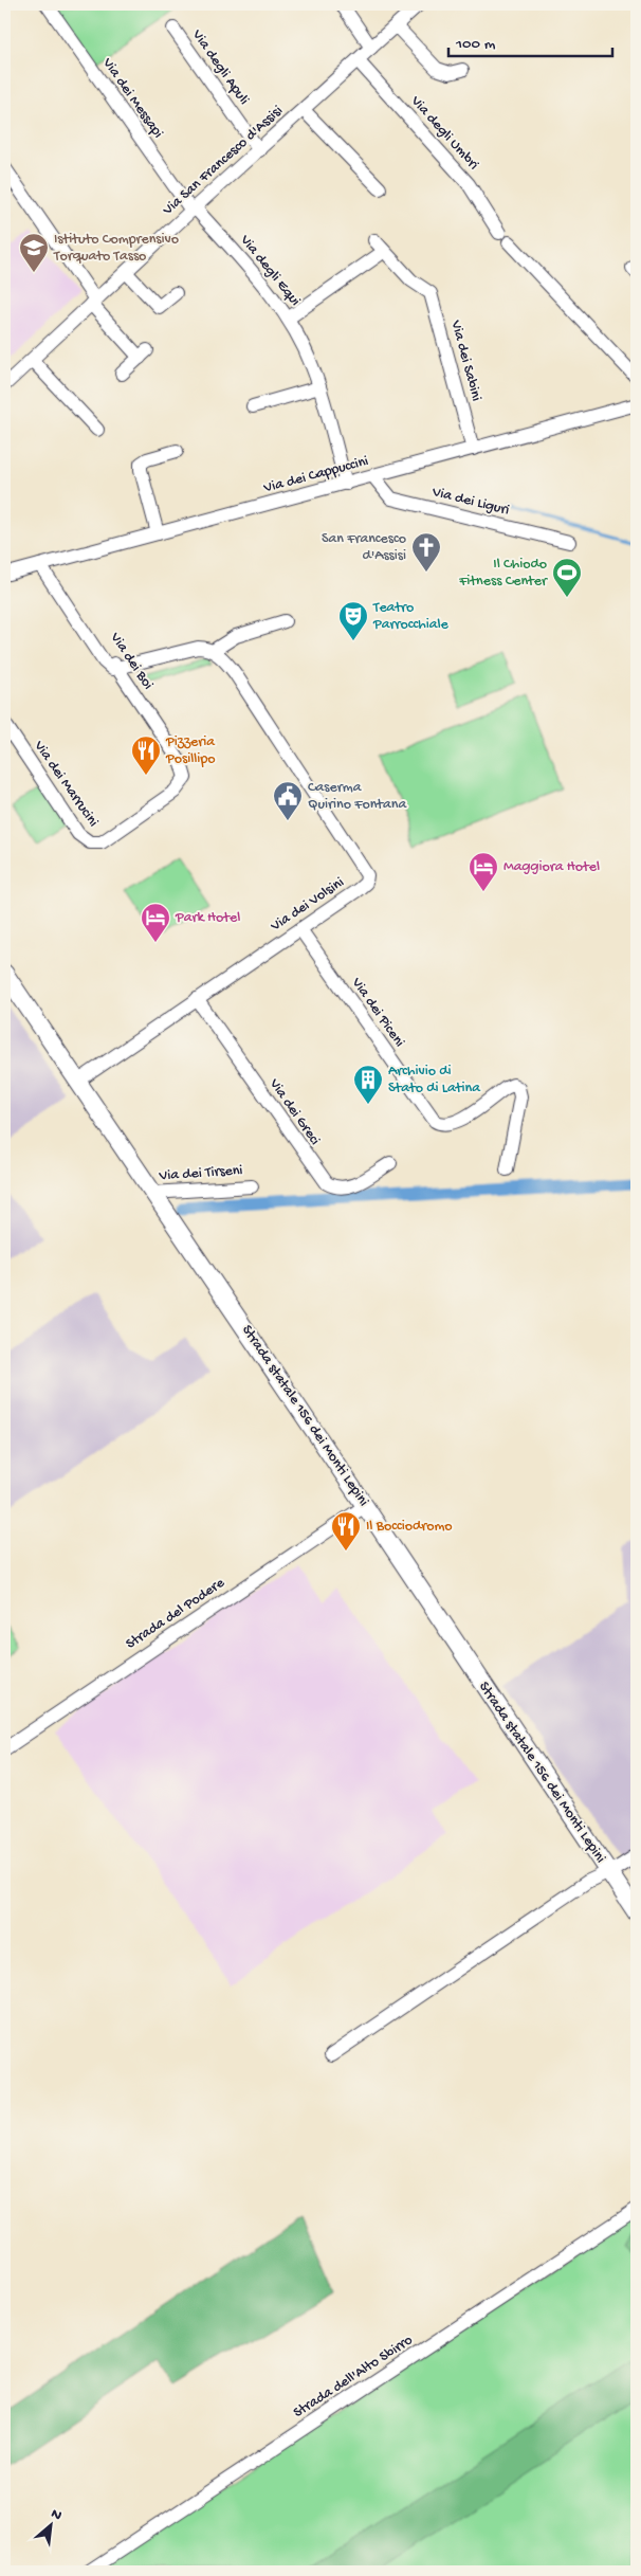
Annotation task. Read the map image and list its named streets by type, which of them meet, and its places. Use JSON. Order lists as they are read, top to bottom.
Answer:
{
  "streets": {
    "main road": ["Strada statale 156 dei Monti Lepini"],
    "street": [
      "Via degli Apuli",
      "Via dei Messapi",
      "Via degli Umbri",
      "Via San Francesco d'Assisi",
      "Via degli Equi",
      "Via dei Sabini",
      "Via dei Cappuccini",
      "Via dei Liguri",
      "Via dei Boi",
      "Via dei Marrucini",
      "Via dei Volsini",
      "Via dei Piceni",
      "Via dei Greci",
      "Via dei Tirseni",
      "Strada del Podere",
      "Strada dell'Alto Sbirro"
    ]
  },
  "crossings": [
    ["Via degli Apuli", "Via San Francesco d'Assisi"],
    ["Via dei Messapi", "Via San Francesco d'Assisi"],
    ["Via dei Messapi", "Via degli Equi"],
    ["Via degli Umbri", "Via San Francesco d'Assisi"],
    ["Via San Francesco d'Assisi", "Via degli Equi"],
    ["Via degli Equi", "Via dei Cappuccini"],
    ["Via dei Sabini", "Via dei Cappuccini"],
    ["Via dei Cappuccini", "Via dei Liguri"],
    ["Via dei Cappuccini", "Via dei Boi"],
    ["Via dei Boi", "Via dei Marrucini"],
    ["Via dei Volsini", "Via dei Piceni"],
    ["Via dei Volsini", "Via dei Greci"],
    ["Via dei Volsini", "Strada statale 156 dei Monti Lepini"],
    ["Via dei Tirseni", "Strada statale 156 dei Monti Lepini"],
    ["Strada statale 156 dei Monti Lepini", "Strada del Podere"]
  ],
  "places": {
    "school or university": ["Istituto Comprensivo Torquato Tasso"],
    "church": ["San Francesco d'Assisi"],
    "sports": ["Il Chiodo Fitness Center"],
    "theatre": ["Teatro Parrocchiale"],
    "restaurant": ["Pizzeria Posillipo", "Il Bocciodromo"],
    "public building": ["Caserma Quirino Fontana"],
    "hotel": ["Maggiora Hotel", "Park Hotel"],
    "building": ["Archivio di Stato di Latina"]
  },
  "scale_bar": "100 m",
  "north": "top right"
}
